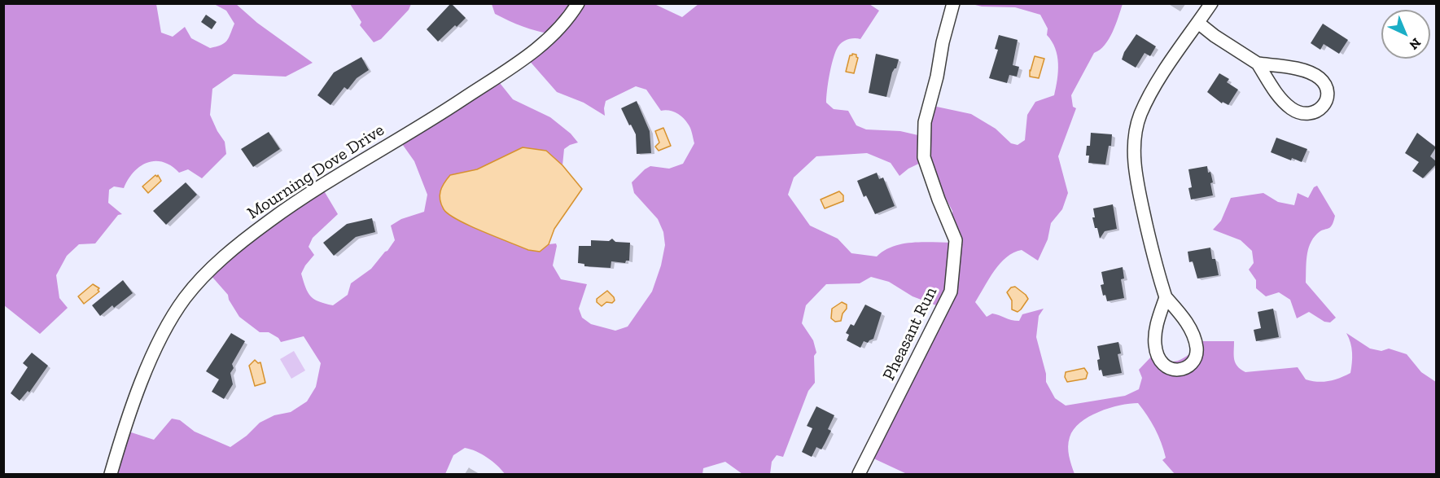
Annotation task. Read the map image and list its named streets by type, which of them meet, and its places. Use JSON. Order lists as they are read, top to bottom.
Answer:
{
  "streets": {
    "street": ["Mourning Dove Drive", "Pheasant Run"]
  },
  "north": "bottom right"
}
